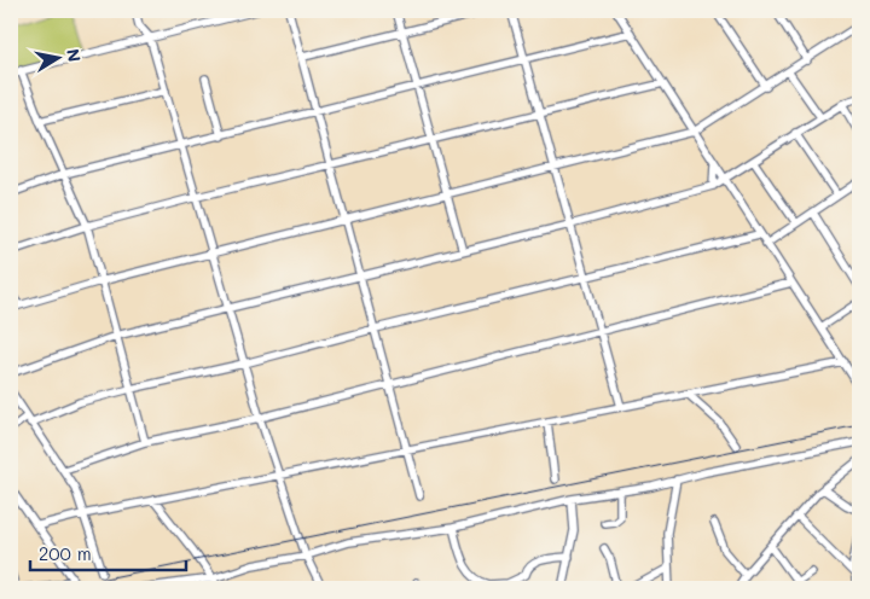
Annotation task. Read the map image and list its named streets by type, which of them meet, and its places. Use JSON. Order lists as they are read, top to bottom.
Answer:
{
  "scale_bar": "200 m",
  "north": "right"
}
